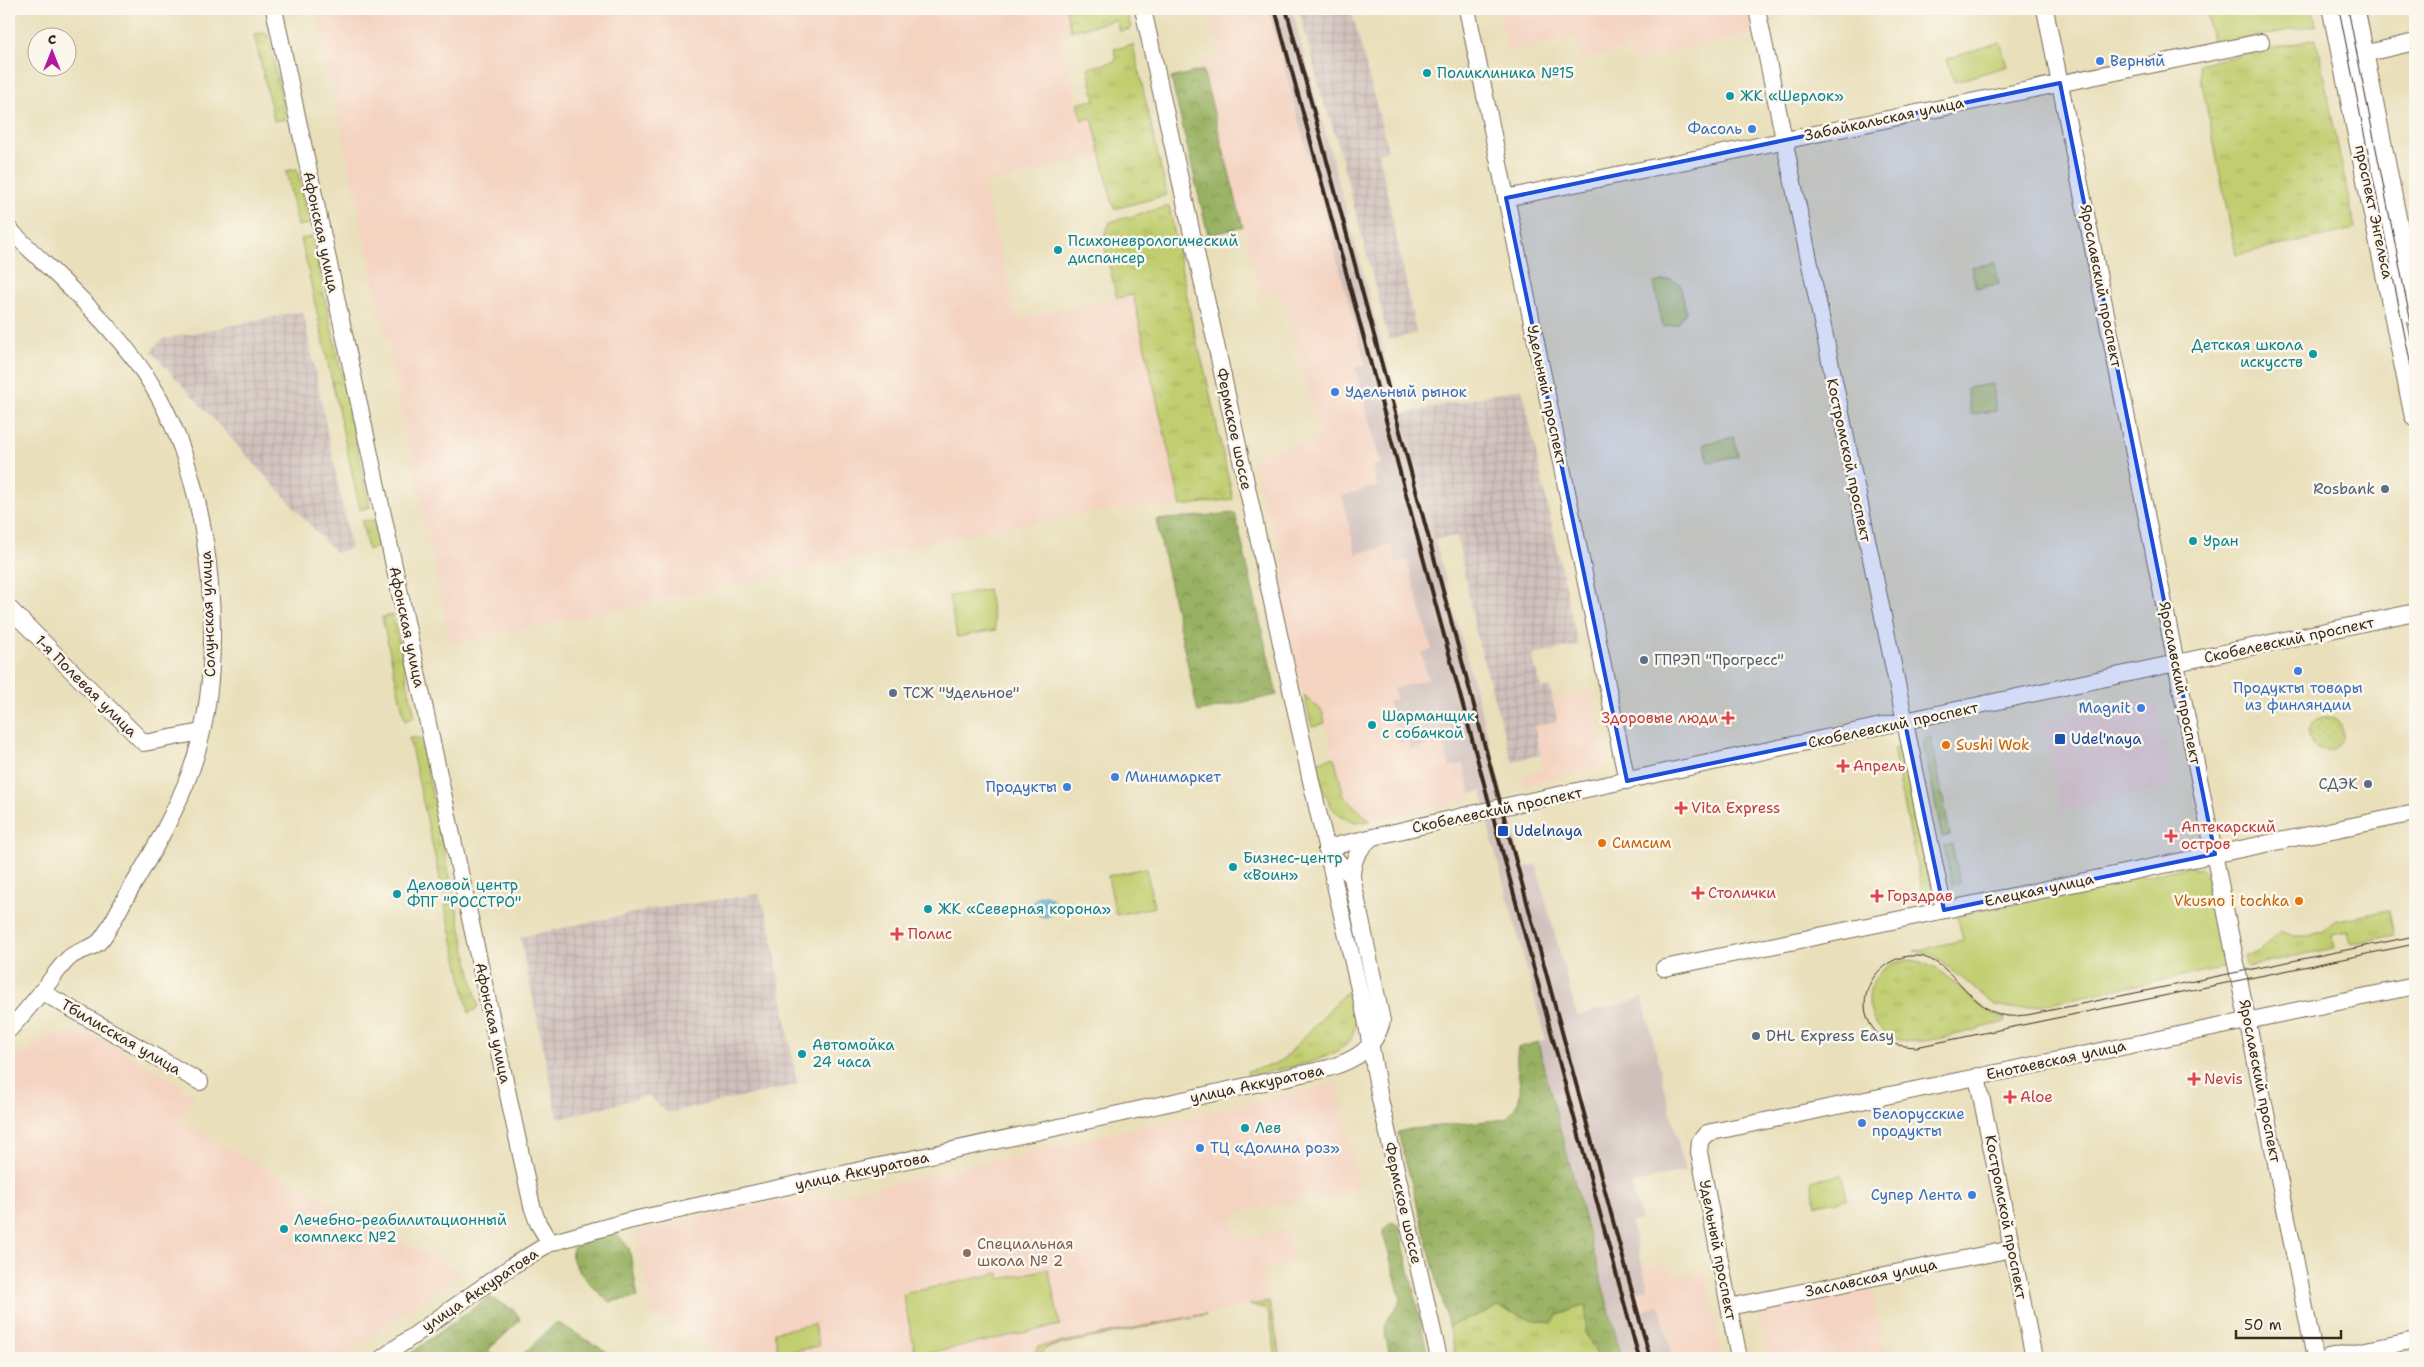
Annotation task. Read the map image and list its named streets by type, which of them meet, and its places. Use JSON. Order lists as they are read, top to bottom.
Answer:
{
  "streets": {
    "main road": ["проспект Энгельса"],
    "street": [
      "Забайкальская улица",
      "Афонская улица",
      "Ярославский проспект",
      "Удельный проспект",
      "Фермское шоссе",
      "Костромской проспект",
      "Солунская улица",
      "Скобелевский проспект",
      "1-я Полевая улица",
      "Елецкая улица",
      "Тбилисская улица",
      "Енотаевская улица",
      "улица Аккуратова",
      "Заславская улица"
    ]
  },
  "crossings": [
    ["Забайкальская улица", "Ярославский проспект"],
    ["Забайкальская улица", "Удельный проспект"],
    ["Забайкальская улица", "Костромской проспект"],
    ["Афонская улица", "улица Аккуратова"],
    ["Ярославский проспект", "Скобелевский проспект"],
    ["Ярославский проспект", "Елецкая улица"],
    ["Ярославский проспект", "Енотаевская улица"],
    ["Удельный проспект", "Скобелевский проспект"],
    ["Удельный проспект", "Енотаевская улица"],
    ["Удельный проспект", "Заславская улица"],
    ["Фермское шоссе", "Скобелевский проспект"],
    ["Фермское шоссе", "улица Аккуратова"],
    ["Костромской проспект", "Скобелевский проспект"],
    ["Костромской проспект", "Елецкая улица"],
    ["Костромской проспект", "Енотаевская улица"],
    ["Костромской проспект", "Заславская улица"],
    ["Солунская улица", "1-я Полевая улица"],
    ["Солунская улица", "Тбилисская улица"]
  ],
  "places": {
    "other": [
      "Верный",
      "Поликлиника №15",
      "ЖК «Шерлок»",
      "Фасоль",
      "Психоневрологический диспансер",
      "Детская школа искусств",
      "Удельный рынок",
      "Rosbank",
      "Уран",
      "ГПРЭП \"Прогресс\"",
      "Продукты товары из финляндии",
      "ТСЖ \"Удельное\"",
      "Magnit",
      "Шарманщик с собачкой",
      "Sushi Wok",
      "Минимаркет",
      "СДЭК",
      "Продукты",
      "Симсим",
      "Бизнес-центр «Воин»",
      "Деловой центр ФПГ \"РОССТРО\"",
      "Vkusno i tochka",
      "ЖК «Северная корона»",
      "DHL Express Easy",
      "Автомойка 24 часа",
      "Белорусские продукты",
      "Лев",
      "ТЦ «Долина роз»",
      "Супер Лента",
      "Лечебно-реабилитационный комплекс №2",
      "Специальная школа № 2"
    ],
    "health": [
      "Здоровые люди",
      "Апрель",
      "Vita Express",
      "Аптекарский остров",
      "Столички",
      "Горздрав",
      "Полис",
      "Nevis",
      "Aloe"
    ],
    "transit": ["Udel'naya", "Udelnaya"]
  },
  "scale_bar": "50 m",
  "north": "top"
}
